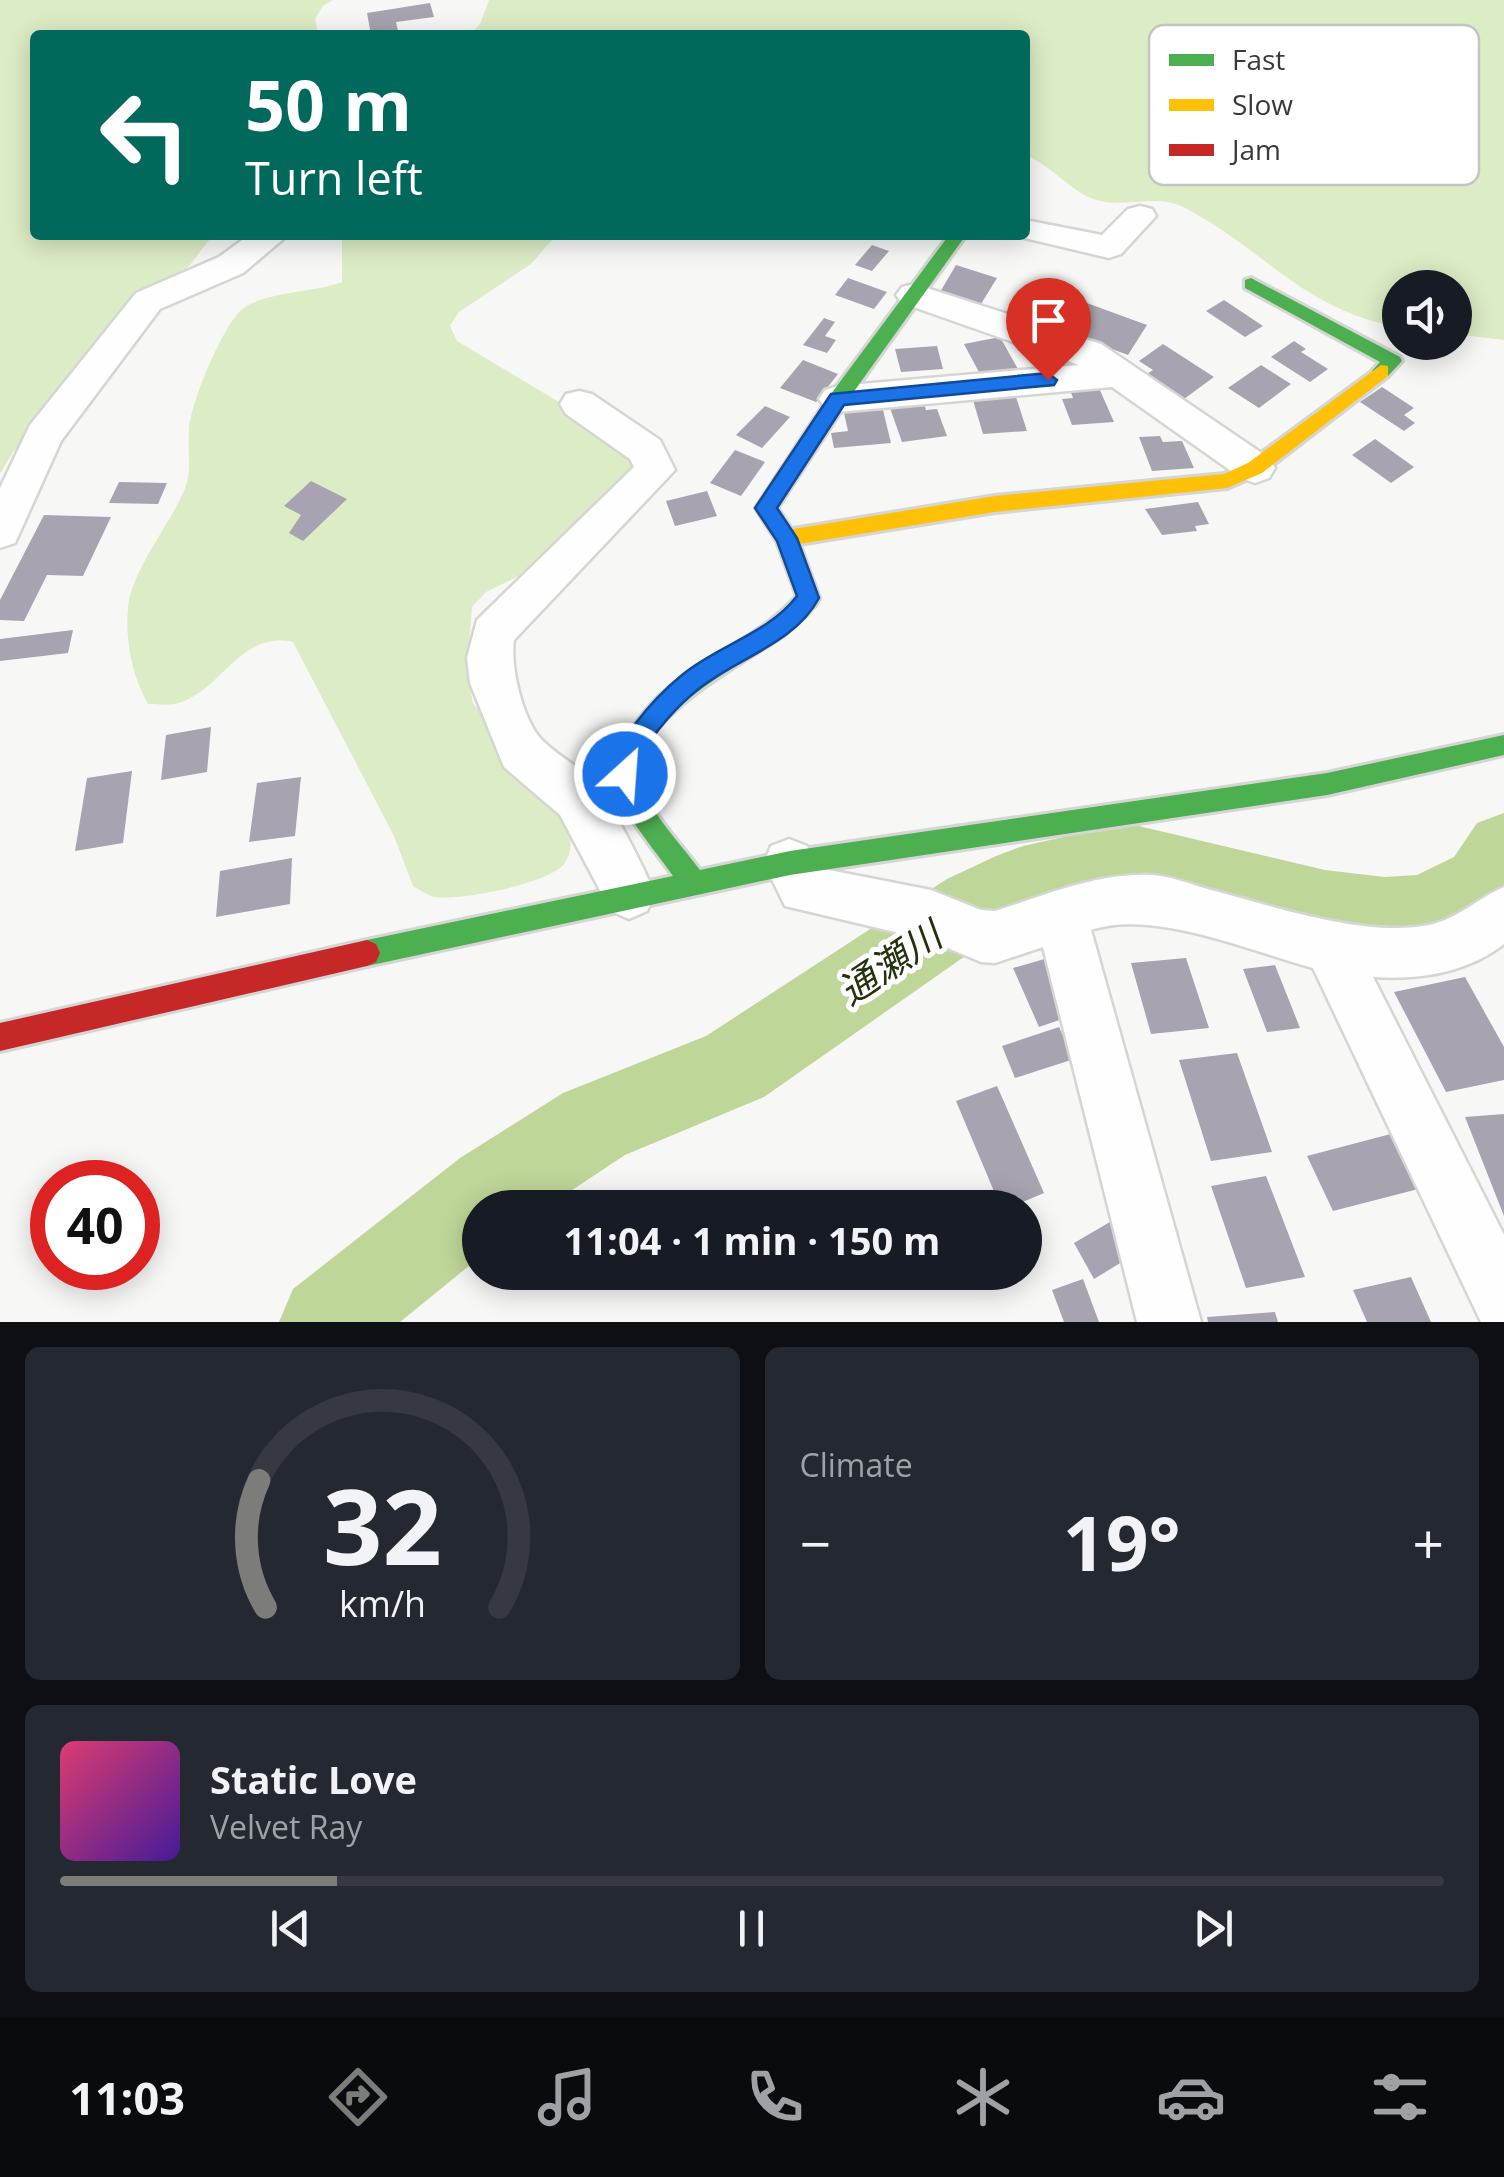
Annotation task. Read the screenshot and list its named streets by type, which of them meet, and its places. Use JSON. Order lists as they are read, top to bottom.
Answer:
{
  "water": ["通瀬川"],
  "legend": ["Fast", "Slow", "Jam"],
  "page": {
    "turn": ["50 m", "Turn left"],
    "limit": "40",
    "trip": "11:04 · 1 min · 150 m",
    "tile": "Climate",
    "heat": ["−", "19°", "+"],
    "song": ["Static Love", "Velvet Ray"],
    "tabs": "11:03",
    "gauge": ["32", "km/h"]
  }
}
